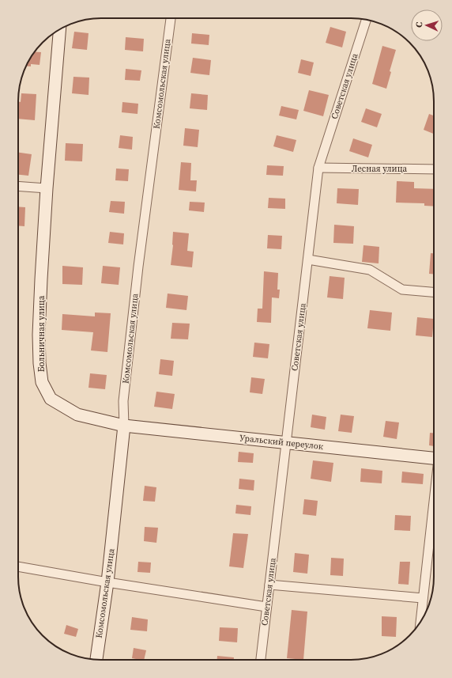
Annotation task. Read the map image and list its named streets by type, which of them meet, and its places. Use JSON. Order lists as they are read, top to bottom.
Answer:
{
  "streets": {
    "street": [
      "Комсомольская улица",
      "Советская улица",
      "Лесная улица",
      "Больничная улица",
      "Уральский переулок"
    ]
  },
  "crossings": [
    ["Комсомольская улица", "Больничная улица"],
    ["Комсомольская улица", "Уральский переулок"],
    ["Советская улица", "Лесная улица"],
    ["Советская улица", "Уральский переулок"],
    ["Больничная улица", "Уральский переулок"]
  ],
  "north": "left"
}
